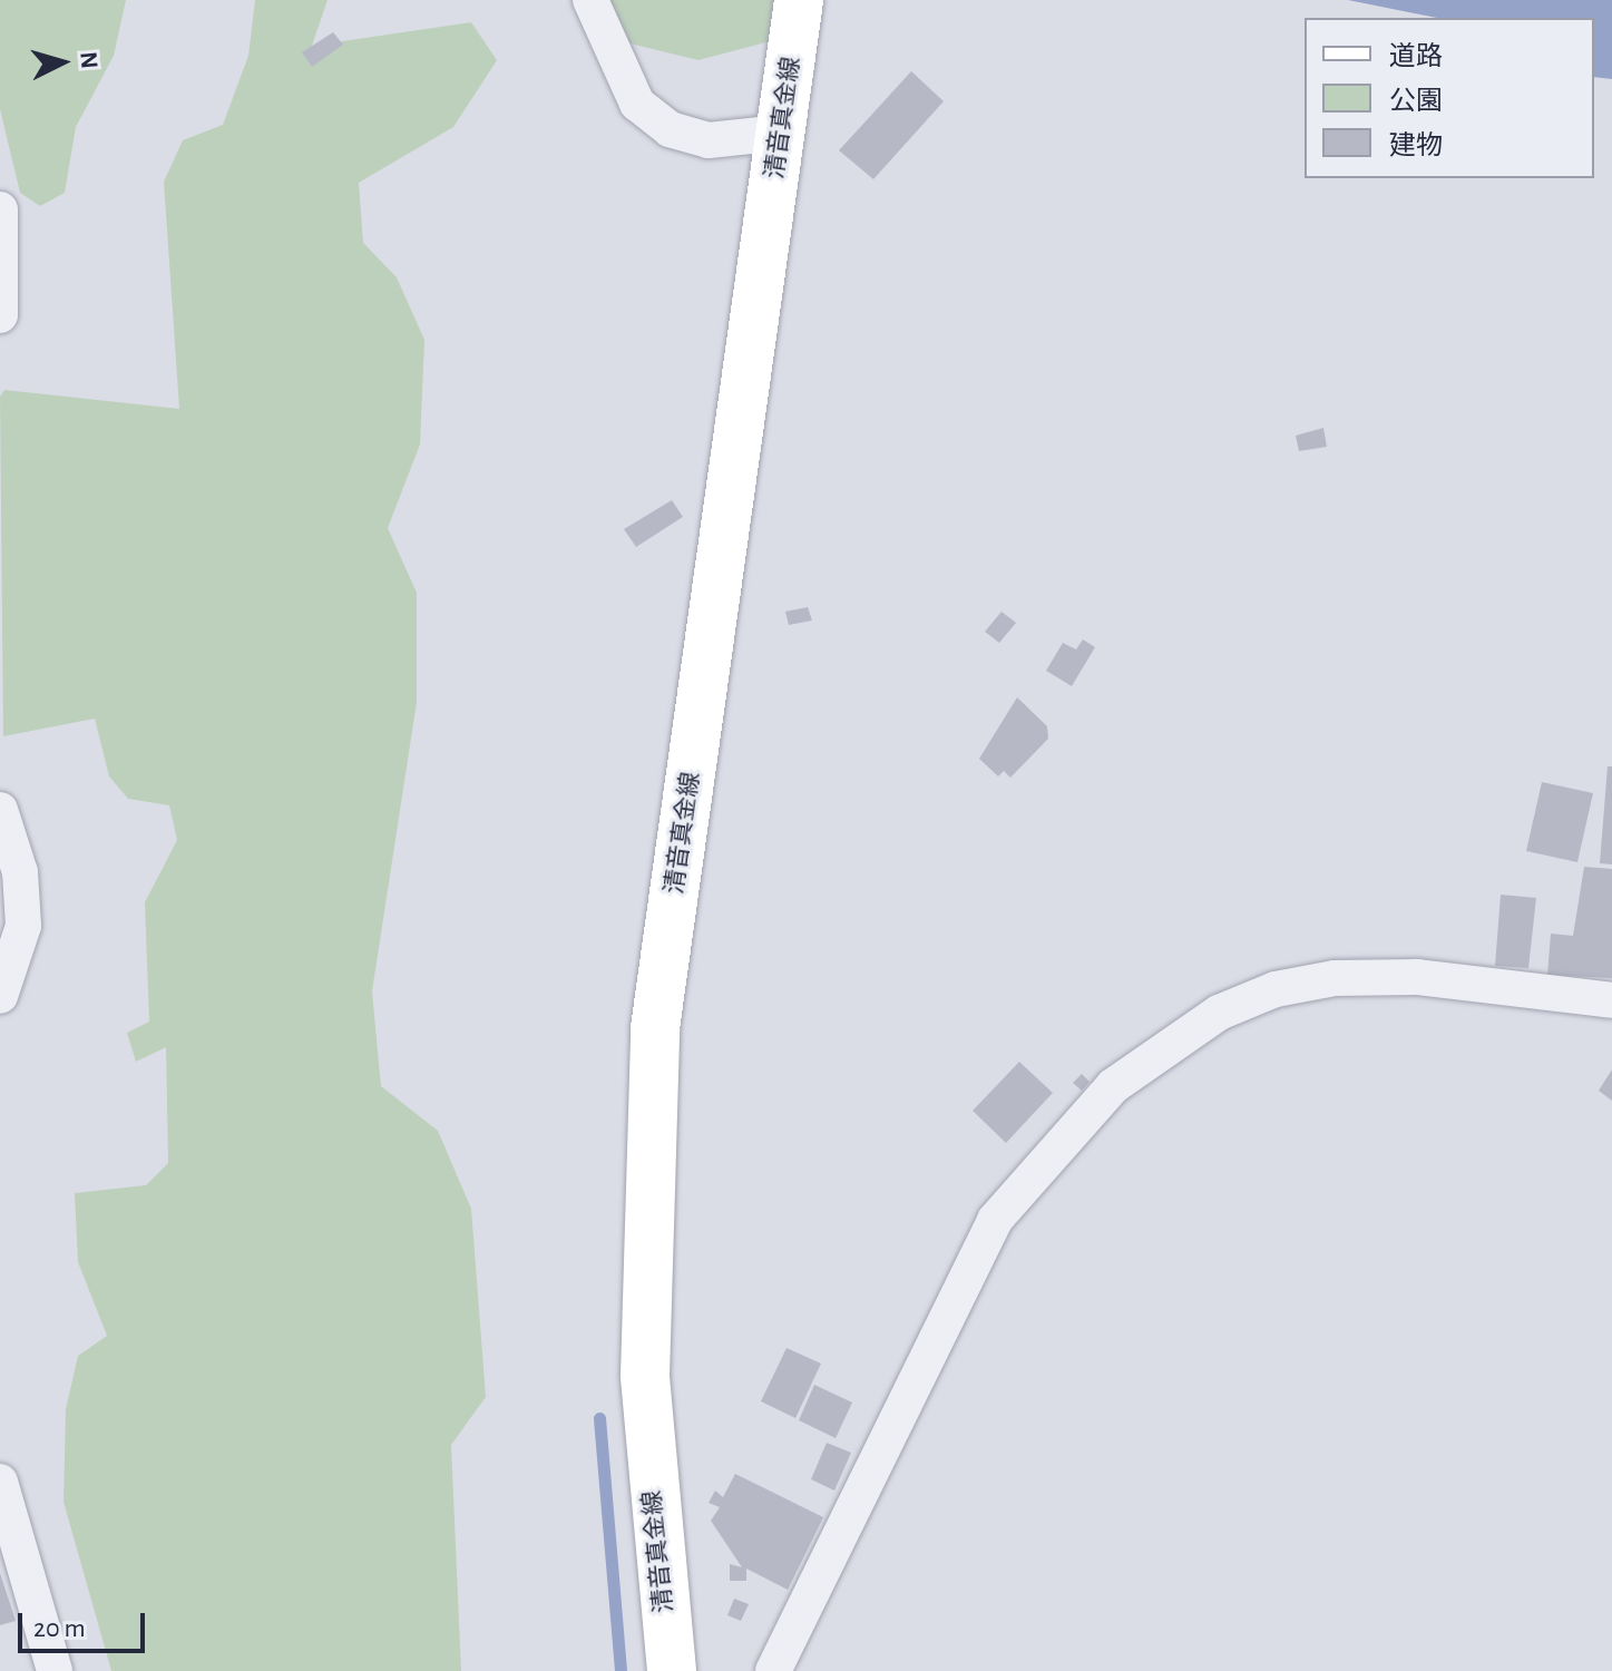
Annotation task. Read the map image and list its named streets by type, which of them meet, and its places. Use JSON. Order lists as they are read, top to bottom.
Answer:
{
  "streets": {
    "main road": ["清音真金線"]
  },
  "legend": ["道路", "公園", "建物"],
  "scale_bar": "20 m",
  "north": "right"
}
